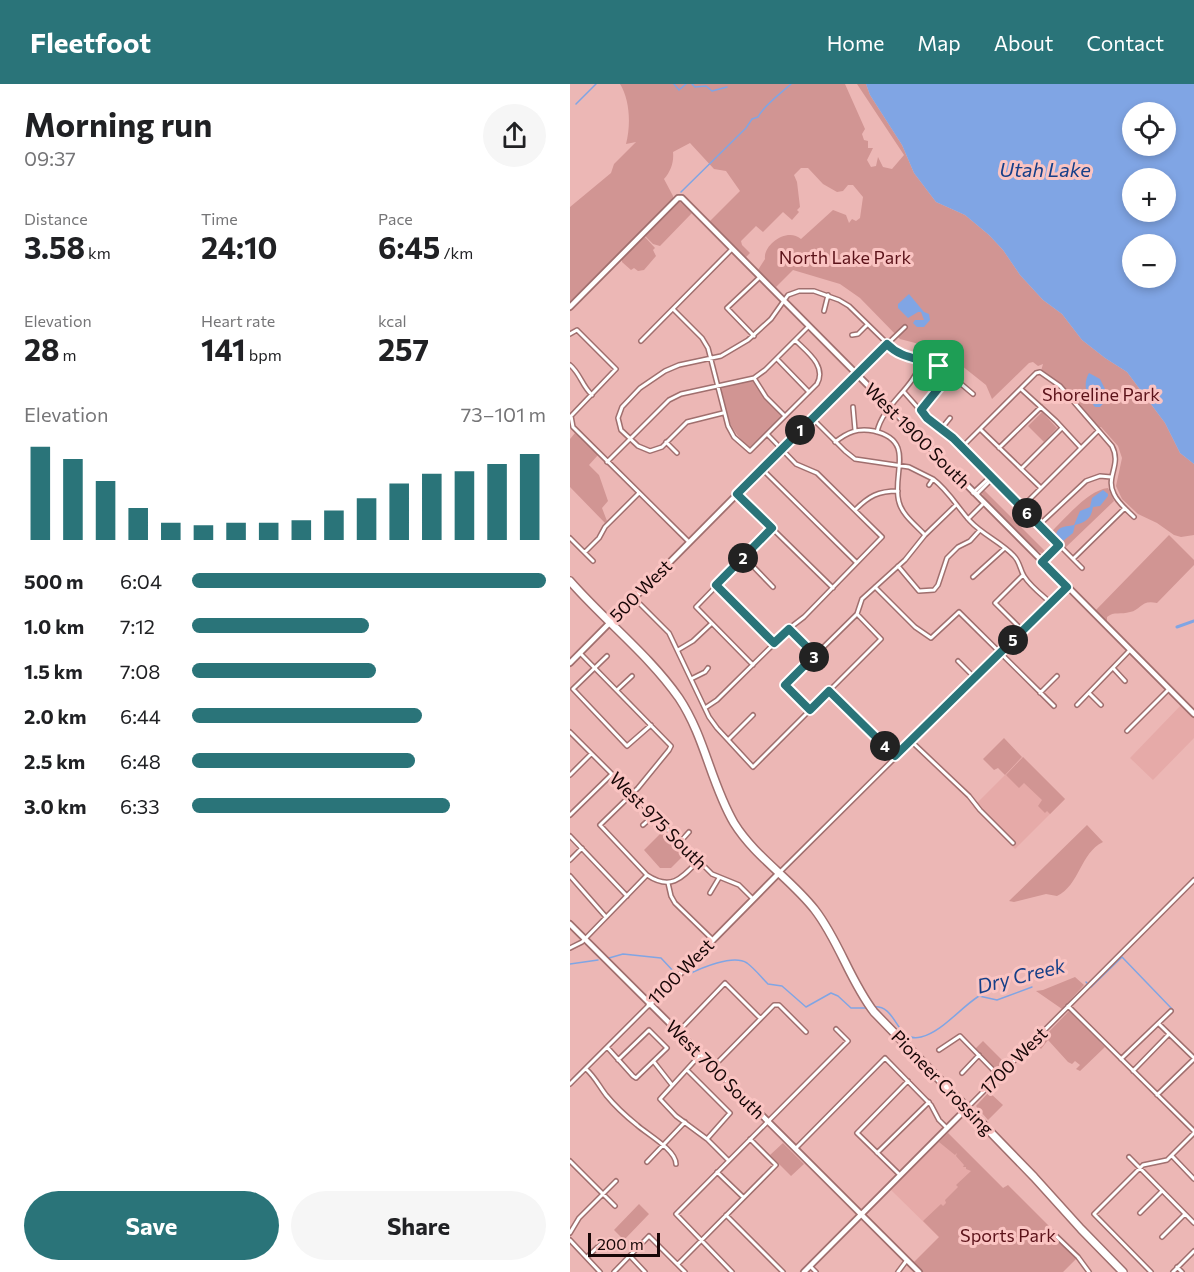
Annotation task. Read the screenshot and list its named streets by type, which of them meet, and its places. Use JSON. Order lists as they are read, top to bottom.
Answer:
{
  "streets": {
    "highway": ["Pioneer Crossing"],
    "street": [
      "West 1900 South",
      "500 West",
      "West 975 South",
      "1100 West",
      "1700 West",
      "West 700 South"
    ]
  },
  "crossings": [
    ["West 1900 South", "500 West"],
    ["West 1900 South", "1100 West"],
    ["500 West", "Pioneer Crossing"],
    ["West 975 South", "1100 West"],
    ["1100 West", "West 700 South"],
    ["1100 West", "Pioneer Crossing"],
    ["1700 West", "West 700 South"],
    ["1700 West", "Pioneer Crossing"]
  ],
  "water": ["Utah Lake", "Dry Creek"],
  "parks": ["North Lake Park", "Shoreline Park", "Sports Park"],
  "scale_bar": "200 m",
  "page": {
    "header": "Fleetfoot",
    "nav": [
      "Home",
      "Map",
      "About",
      "Contact"
    ],
    "heading": ["Morning run", "09:37"],
    "map_buttons": ["+", "−"],
    "stats": [
      ["Distance", "3.58 km"],
      ["Time", "24:10"],
      ["Pace", "6:45 /km"],
      ["Elevation", "28 m"],
      ["Heart rate", "141 bpm"],
      ["kcal", "257"]
    ],
    "chart": ["Elevation", "73–101 m"],
    "pins": [
      "1",
      "6",
      "2",
      "5",
      "3",
      "4"
    ],
    "list": [
      {
        "name": "500 m",
        "note": "6:04"
      },
      {
        "name": "1.0 km",
        "note": "7:12"
      },
      {
        "name": "1.5 km",
        "note": "7:08"
      },
      {
        "name": "2.0 km",
        "note": "6:44"
      },
      {
        "name": "2.5 km",
        "note": "6:48"
      },
      {
        "name": "3.0 km",
        "note": "6:33"
      }
    ],
    "buttons": ["Save", "Share"],
    "scale": "200 m"
  }
}
